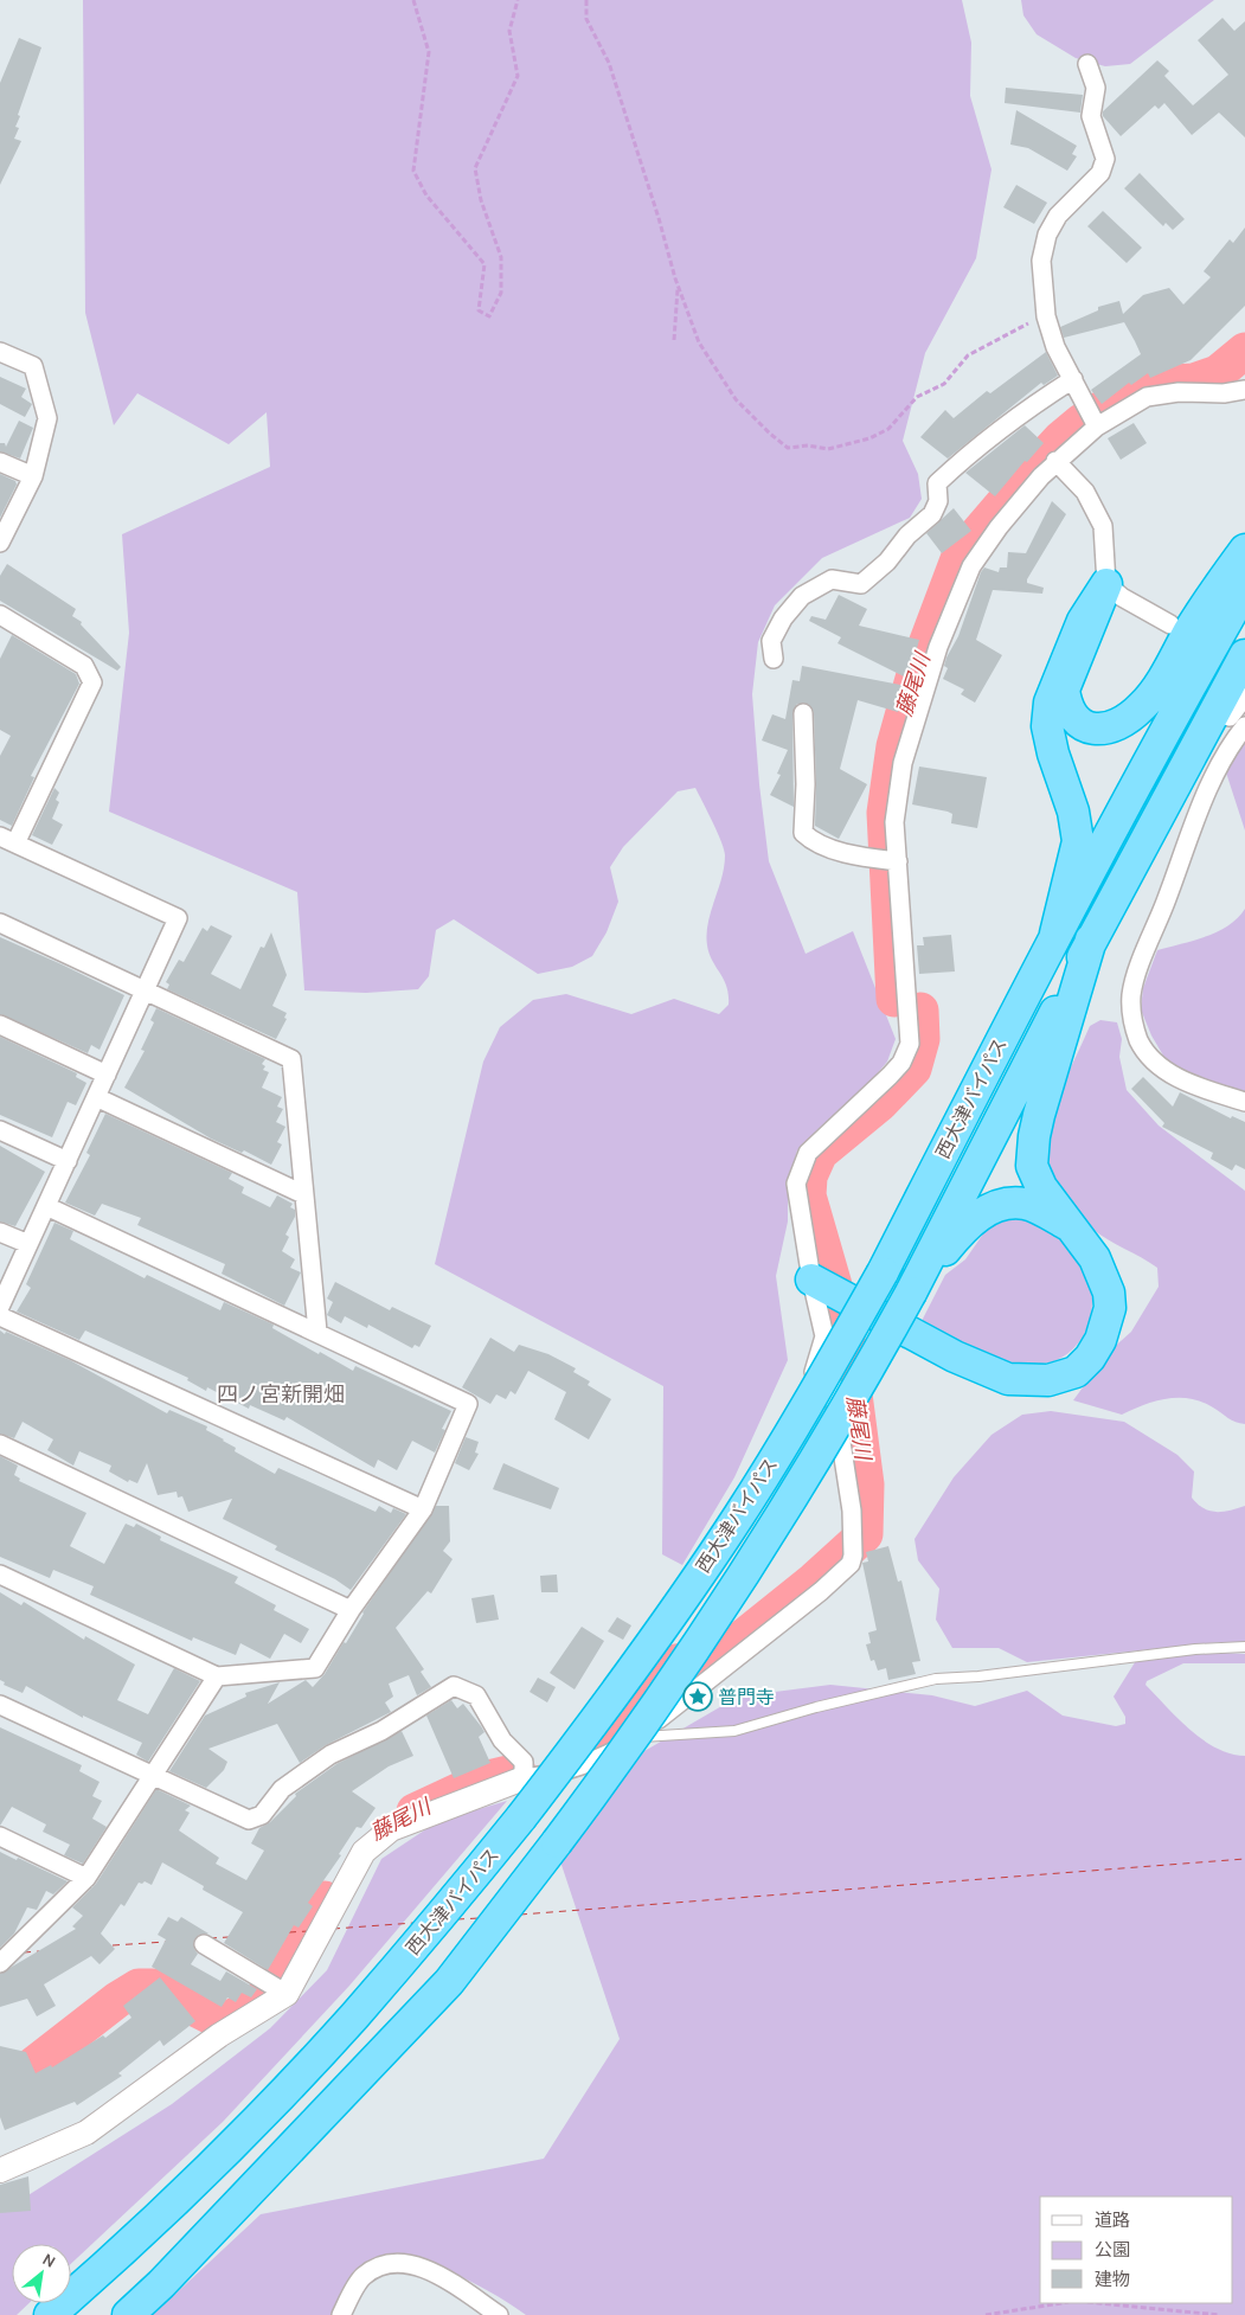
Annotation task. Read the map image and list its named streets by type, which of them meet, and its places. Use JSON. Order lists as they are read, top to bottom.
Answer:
{
  "streets": {
    "highway": ["西大津バイパス"]
  },
  "districts": ["四ノ宮新開畑"],
  "water": ["藤尾川"],
  "places": {
    "place": ["普門寺"]
  },
  "legend": ["道路", "公園", "建物"],
  "north": "top right"
}
